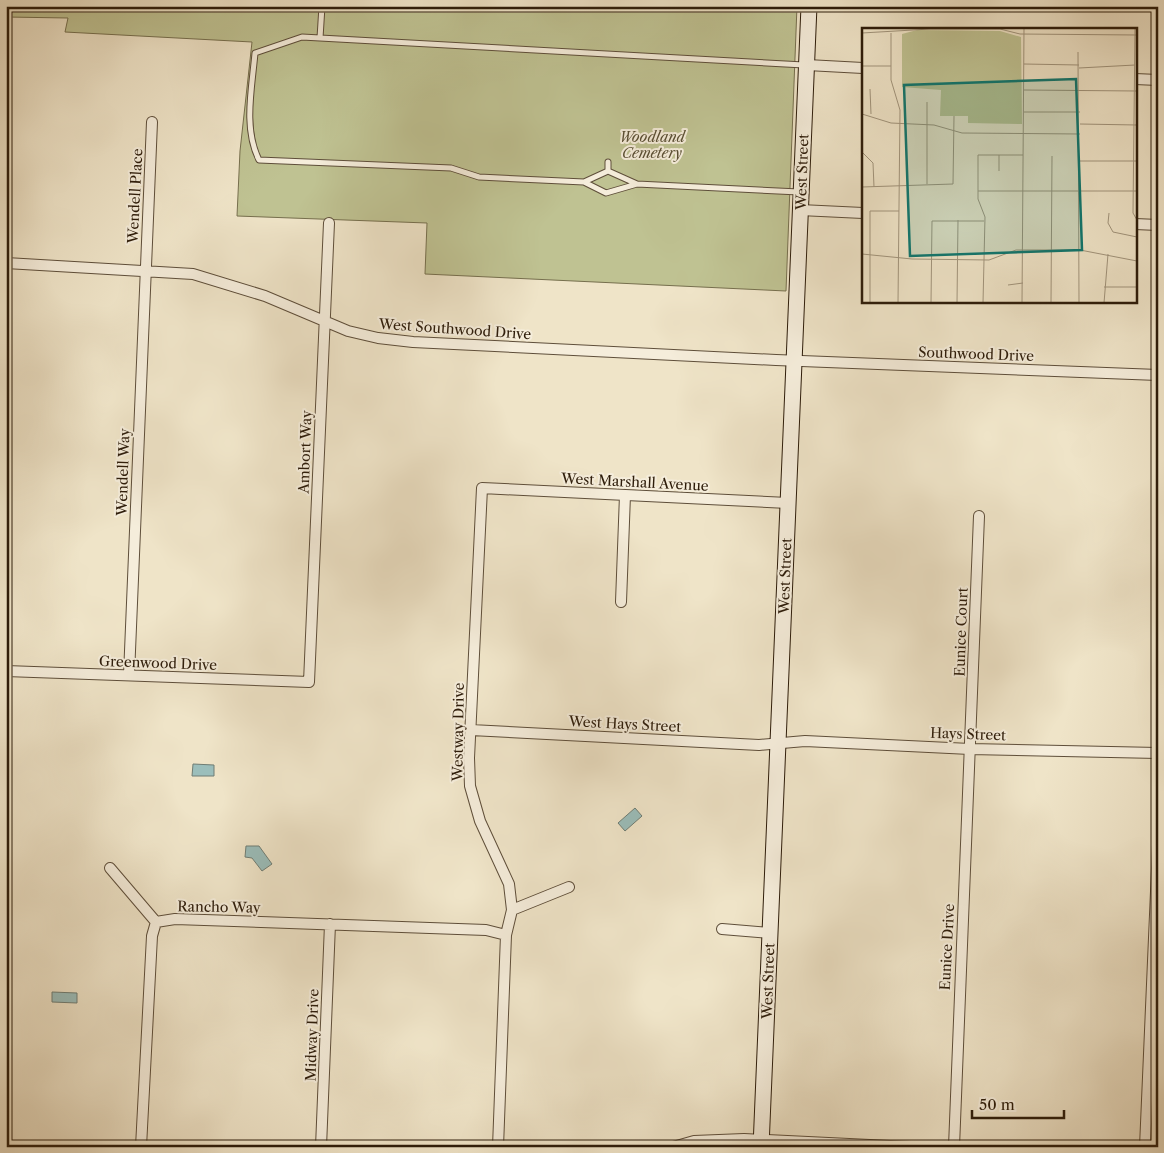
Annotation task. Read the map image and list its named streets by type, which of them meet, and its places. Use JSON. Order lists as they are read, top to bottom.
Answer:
{
  "streets": {
    "main road": ["West Street"],
    "street": [
      "Wendell Place",
      "West Southwood Drive",
      "Southwood Drive",
      "Ambort Way",
      "Wendell Way",
      "West Marshall Avenue",
      "Eunice Court",
      "Greenwood Drive",
      "West Hays Street",
      "Westway Drive",
      "Hays Street",
      "Rancho Way",
      "Eunice Drive",
      "Midway Drive"
    ]
  },
  "crossings": [
    ["West Street", "West Southwood Drive"],
    ["West Street", "Southwood Drive"],
    ["West Street", "West Marshall Avenue"],
    ["West Street", "West Hays Street"],
    ["West Street", "Hays Street"],
    ["Wendell Place", "West Southwood Drive"],
    ["Wendell Place", "Wendell Way"],
    ["West Southwood Drive", "Southwood Drive"],
    ["West Southwood Drive", "Ambort Way"],
    ["West Southwood Drive", "Wendell Way"],
    ["Ambort Way", "Greenwood Drive"],
    ["Wendell Way", "Greenwood Drive"],
    ["West Marshall Avenue", "Westway Drive"],
    ["Eunice Court", "Hays Street"],
    ["Eunice Court", "Eunice Drive"],
    ["West Hays Street", "Westway Drive"],
    ["West Hays Street", "Hays Street"],
    ["Westway Drive", "Rancho Way"],
    ["Hays Street", "Eunice Drive"],
    ["Rancho Way", "Midway Drive"]
  ],
  "parks": ["Woodland Cemetery"],
  "scale_bar": "50 m"
}
